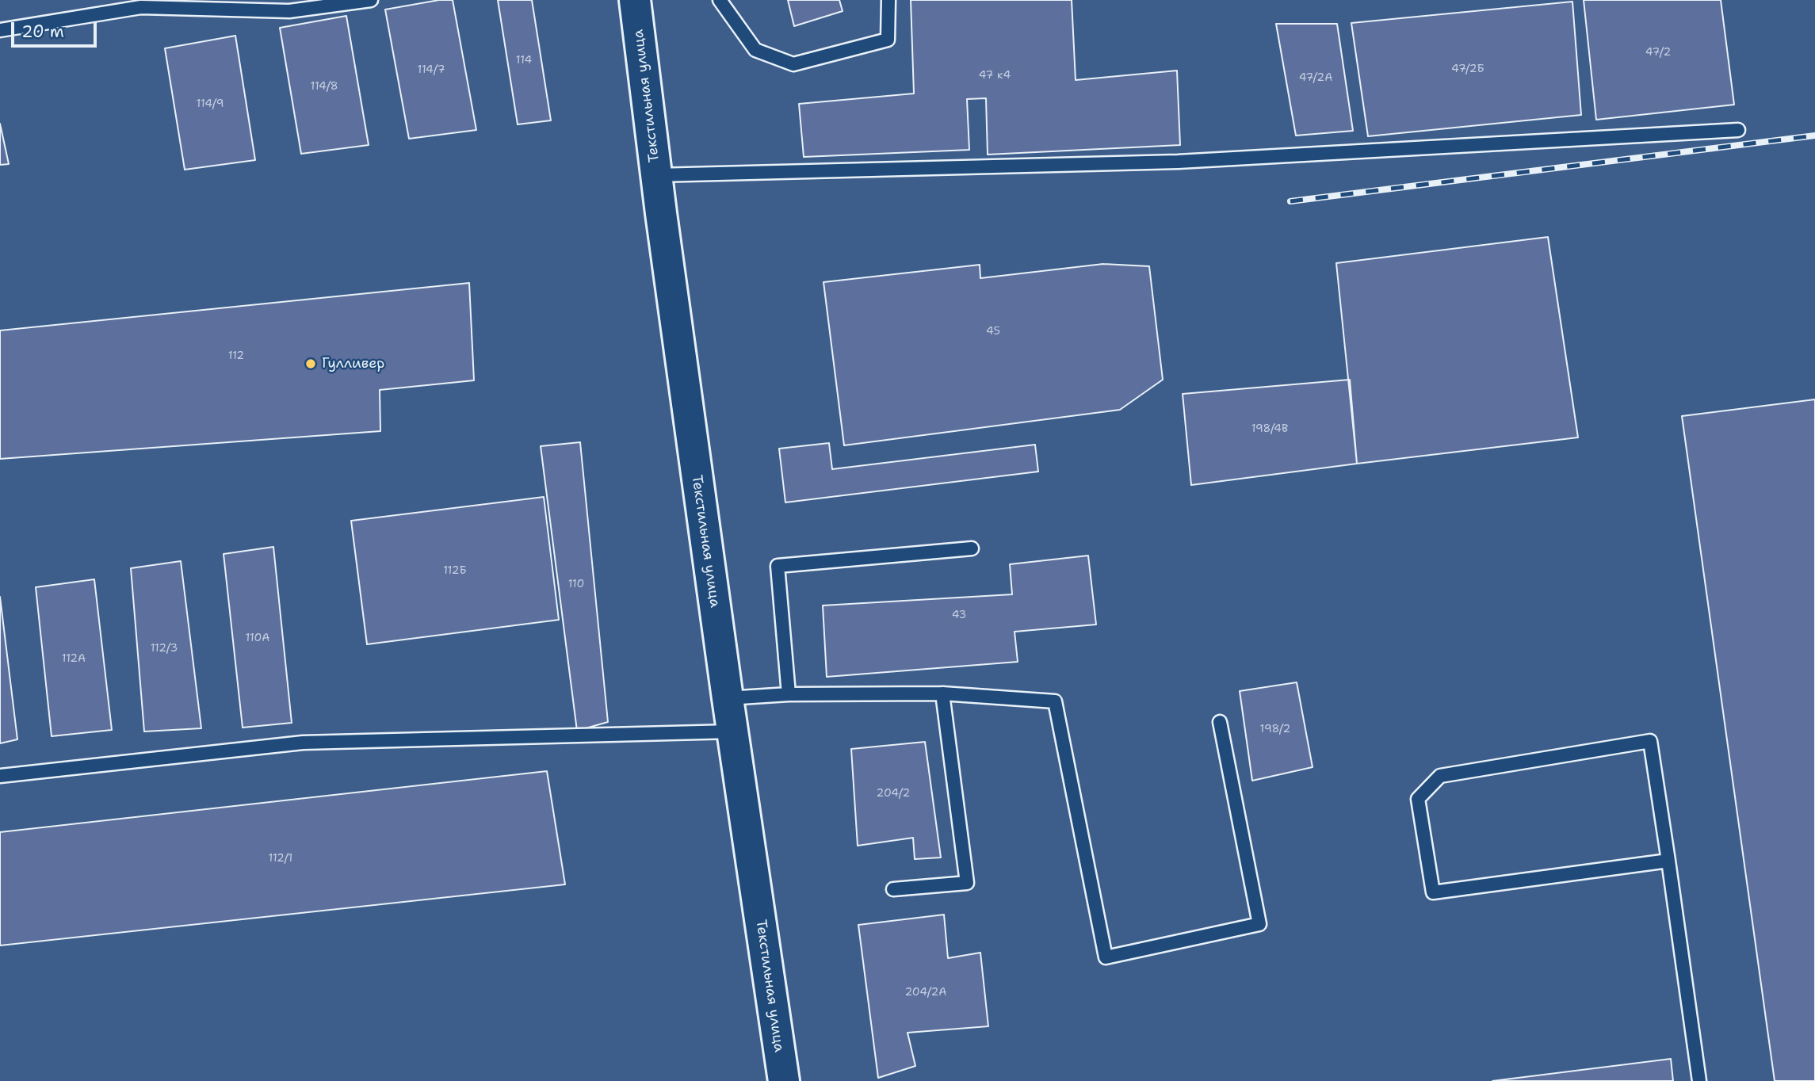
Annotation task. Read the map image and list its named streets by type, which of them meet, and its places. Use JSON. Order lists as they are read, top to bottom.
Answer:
{
  "streets": {
    "main road": ["Текстильная улица"]
  },
  "places": ["Гулливер"],
  "house_numbers": [
    "47/2",
    "114",
    "47/2Б",
    "114/7",
    "47 к4",
    "47/2А",
    "114/8",
    "114/9",
    "45",
    "112",
    "198/4В",
    "112Б",
    "110",
    "43",
    "110А",
    "112/3",
    "112А",
    "198/2",
    "204/2",
    "112/1",
    "204/2А"
  ],
  "scale_bar": "20 m"
}
